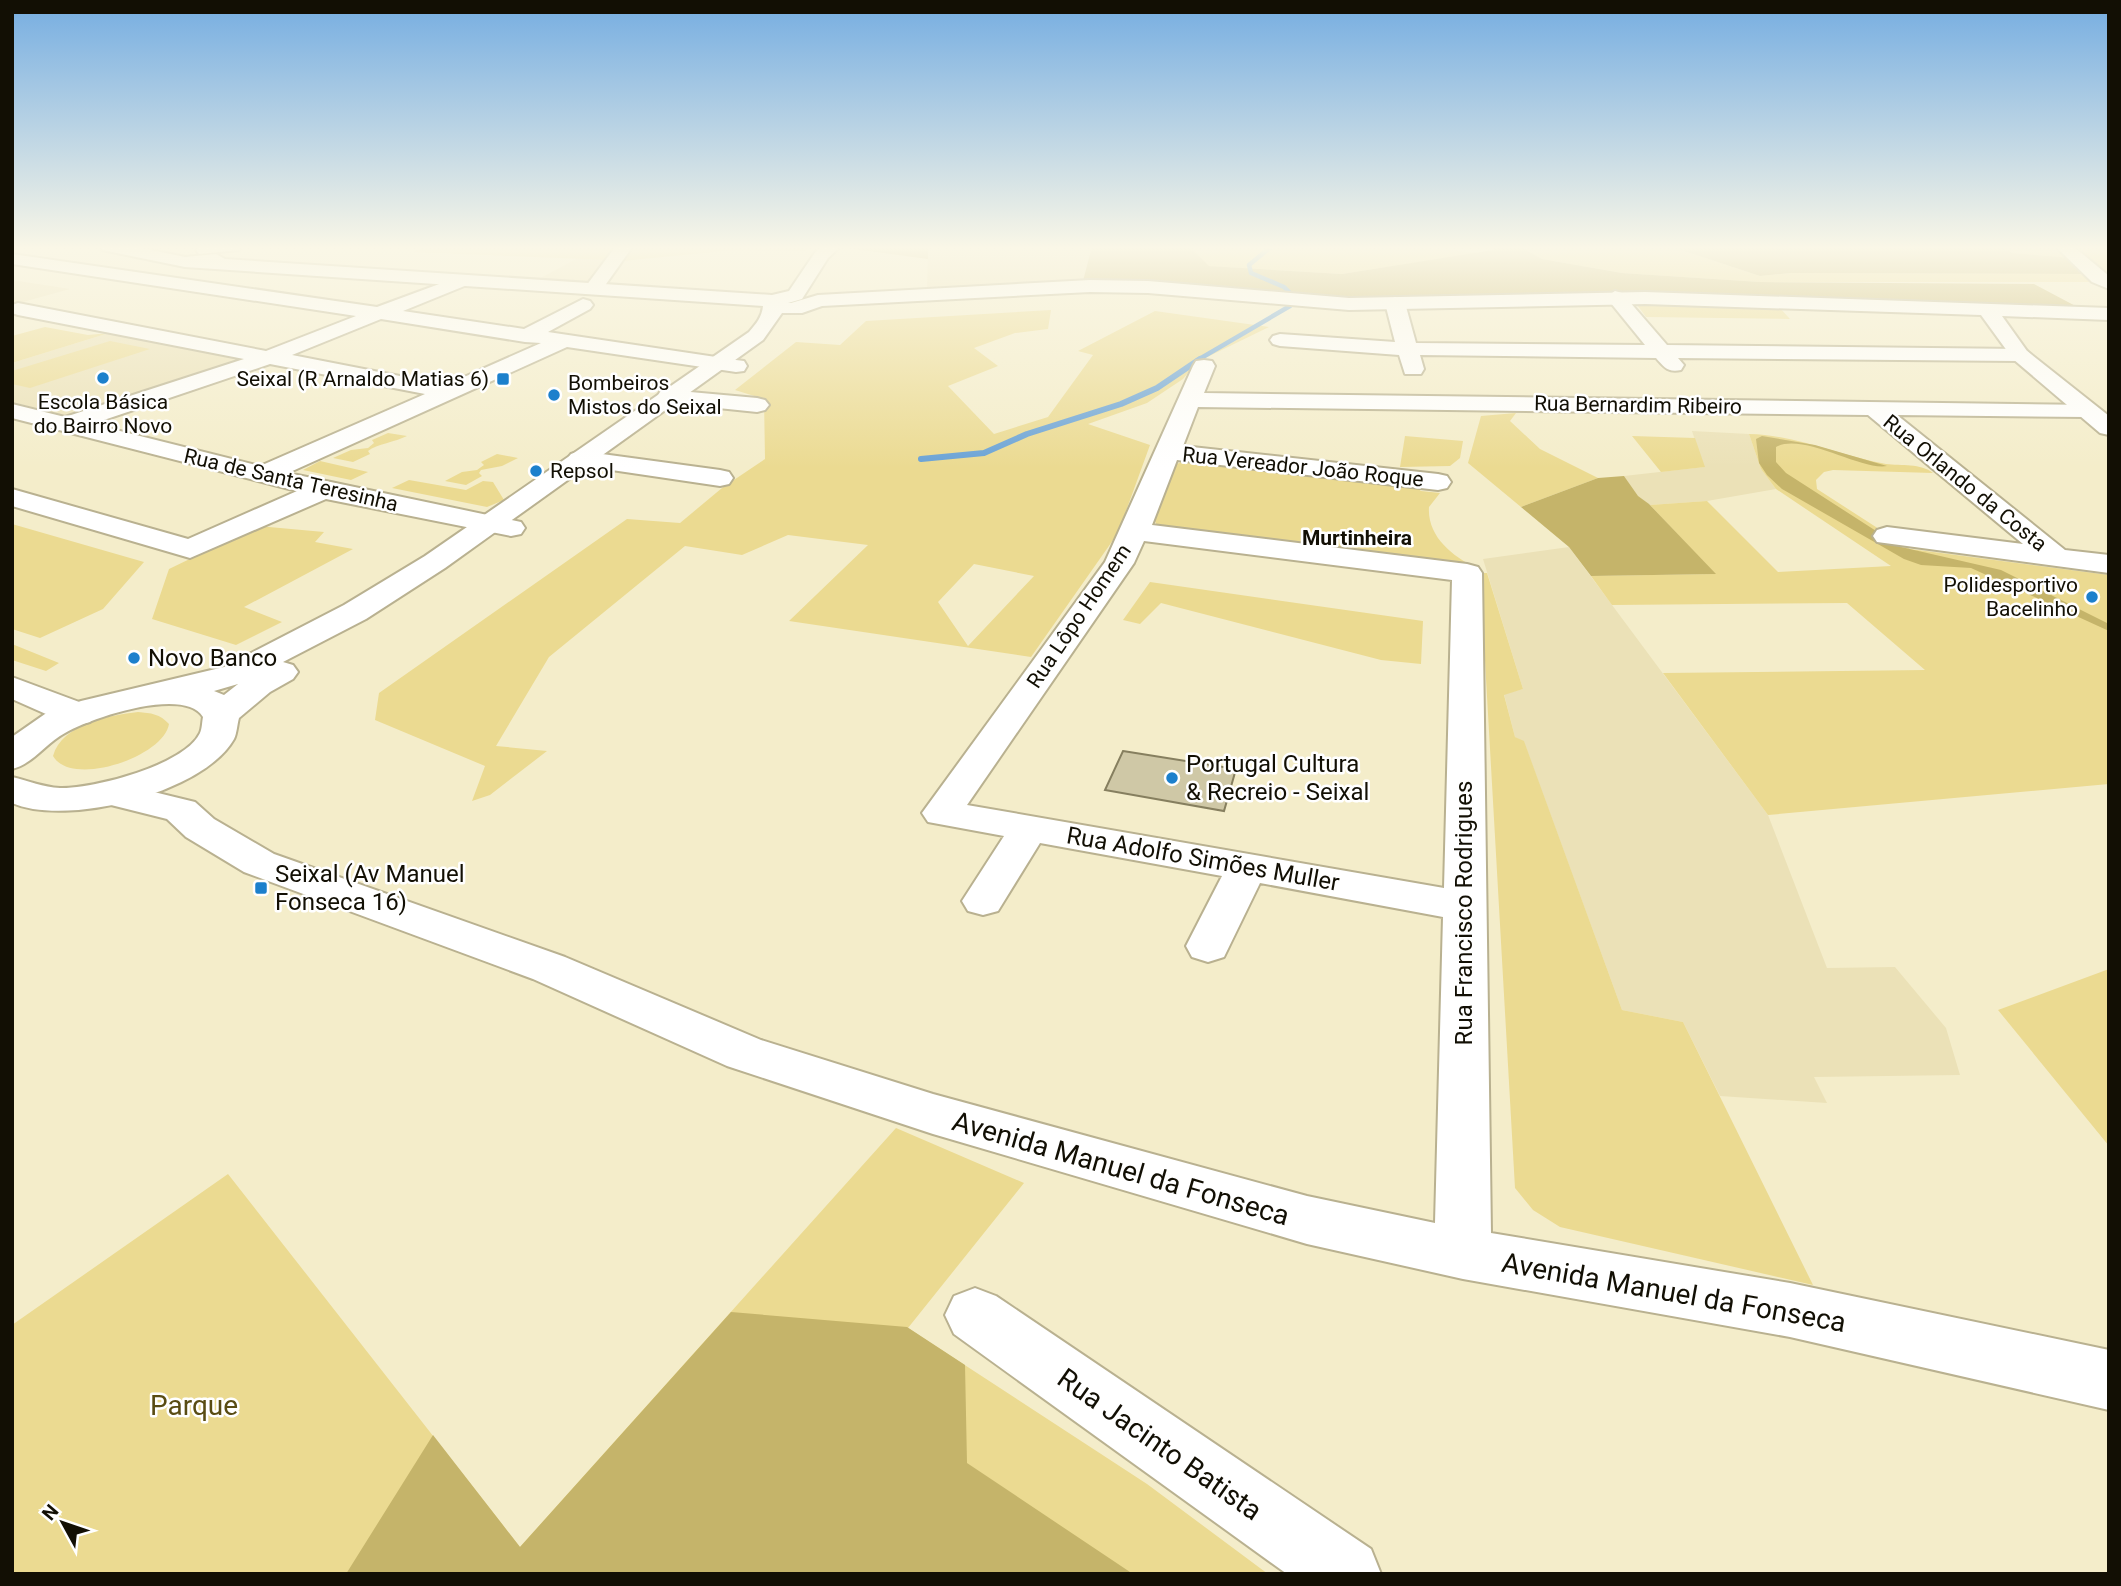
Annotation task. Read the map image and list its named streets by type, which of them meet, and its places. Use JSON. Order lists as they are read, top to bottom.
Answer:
{
  "streets": {
    "street": [
      "Rua Bernardim Ribeiro",
      "Rua Vereador João Roque",
      "Rua de Santa Teresinha",
      "Rua Orlando da Costa",
      "Rua Lôpo Homem",
      "Rua Adolfo Simões Muller",
      "Rua Francisco Rodrigues",
      "Avenida Manuel da Fonseca",
      "Rua Jacinto Batista"
    ]
  },
  "crossings": [
    ["Rua Bernardim Ribeiro", "Rua Orlando da Costa"],
    ["Rua Bernardim Ribeiro", "Rua Lôpo Homem"],
    ["Rua Vereador João Roque", "Rua Lôpo Homem"],
    ["Rua Lôpo Homem", "Rua Adolfo Simões Muller"],
    ["Rua Lôpo Homem", "Rua Francisco Rodrigues"],
    ["Rua Adolfo Simões Muller", "Rua Francisco Rodrigues"],
    ["Rua Francisco Rodrigues", "Avenida Manuel da Fonseca"]
  ],
  "districts": ["Murtinheira"],
  "parks": ["Parque"],
  "places": {
    "other": [
      "Escola Básica do Bairro Novo",
      "Bombeiros Mistos do Seixal",
      "Repsol",
      "Polidesportivo Bacelinho",
      "Novo Banco",
      "Portugal Cultura & Recreio - Seixal"
    ],
    "transit": ["Seixal (R Arnaldo Matias 6)", "Seixal (Av Manuel Fonseca 16)"]
  },
  "north": "top left"
}
